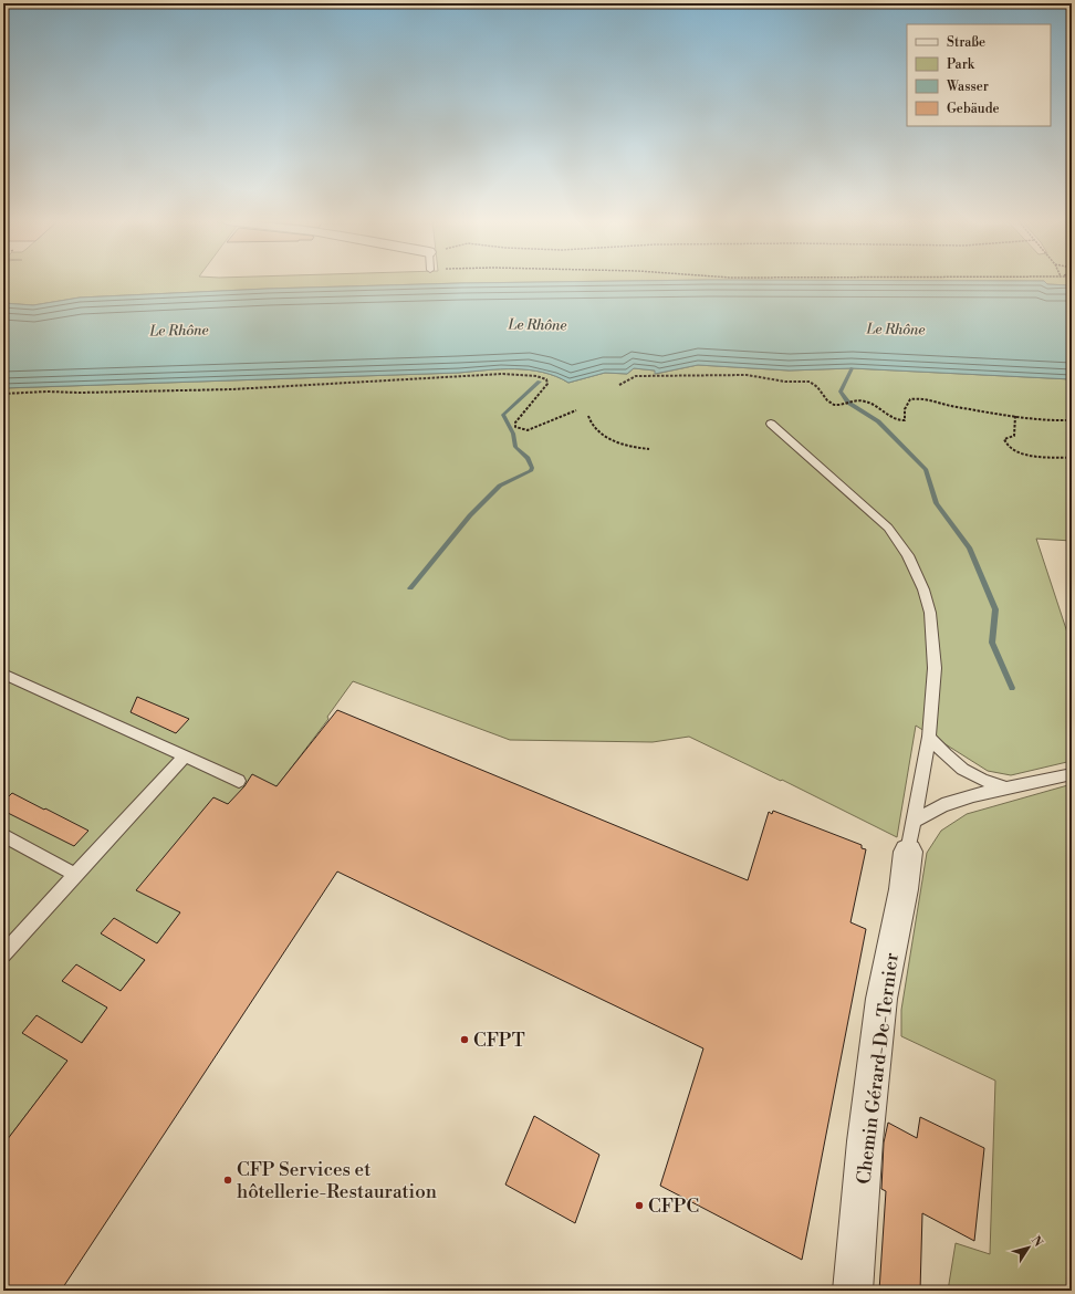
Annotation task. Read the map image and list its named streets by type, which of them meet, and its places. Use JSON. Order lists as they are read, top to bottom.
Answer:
{
  "streets": {
    "street": ["Chemin Gérard-De-Ternier"]
  },
  "water": ["Le Rhône"],
  "places": ["CFPT", "CFP Services et hôtellerie-Restauration", "CFPC"],
  "legend": [
    "Straße",
    "Park",
    "Wasser",
    "Gebäude"
  ],
  "north": "top right"
}
